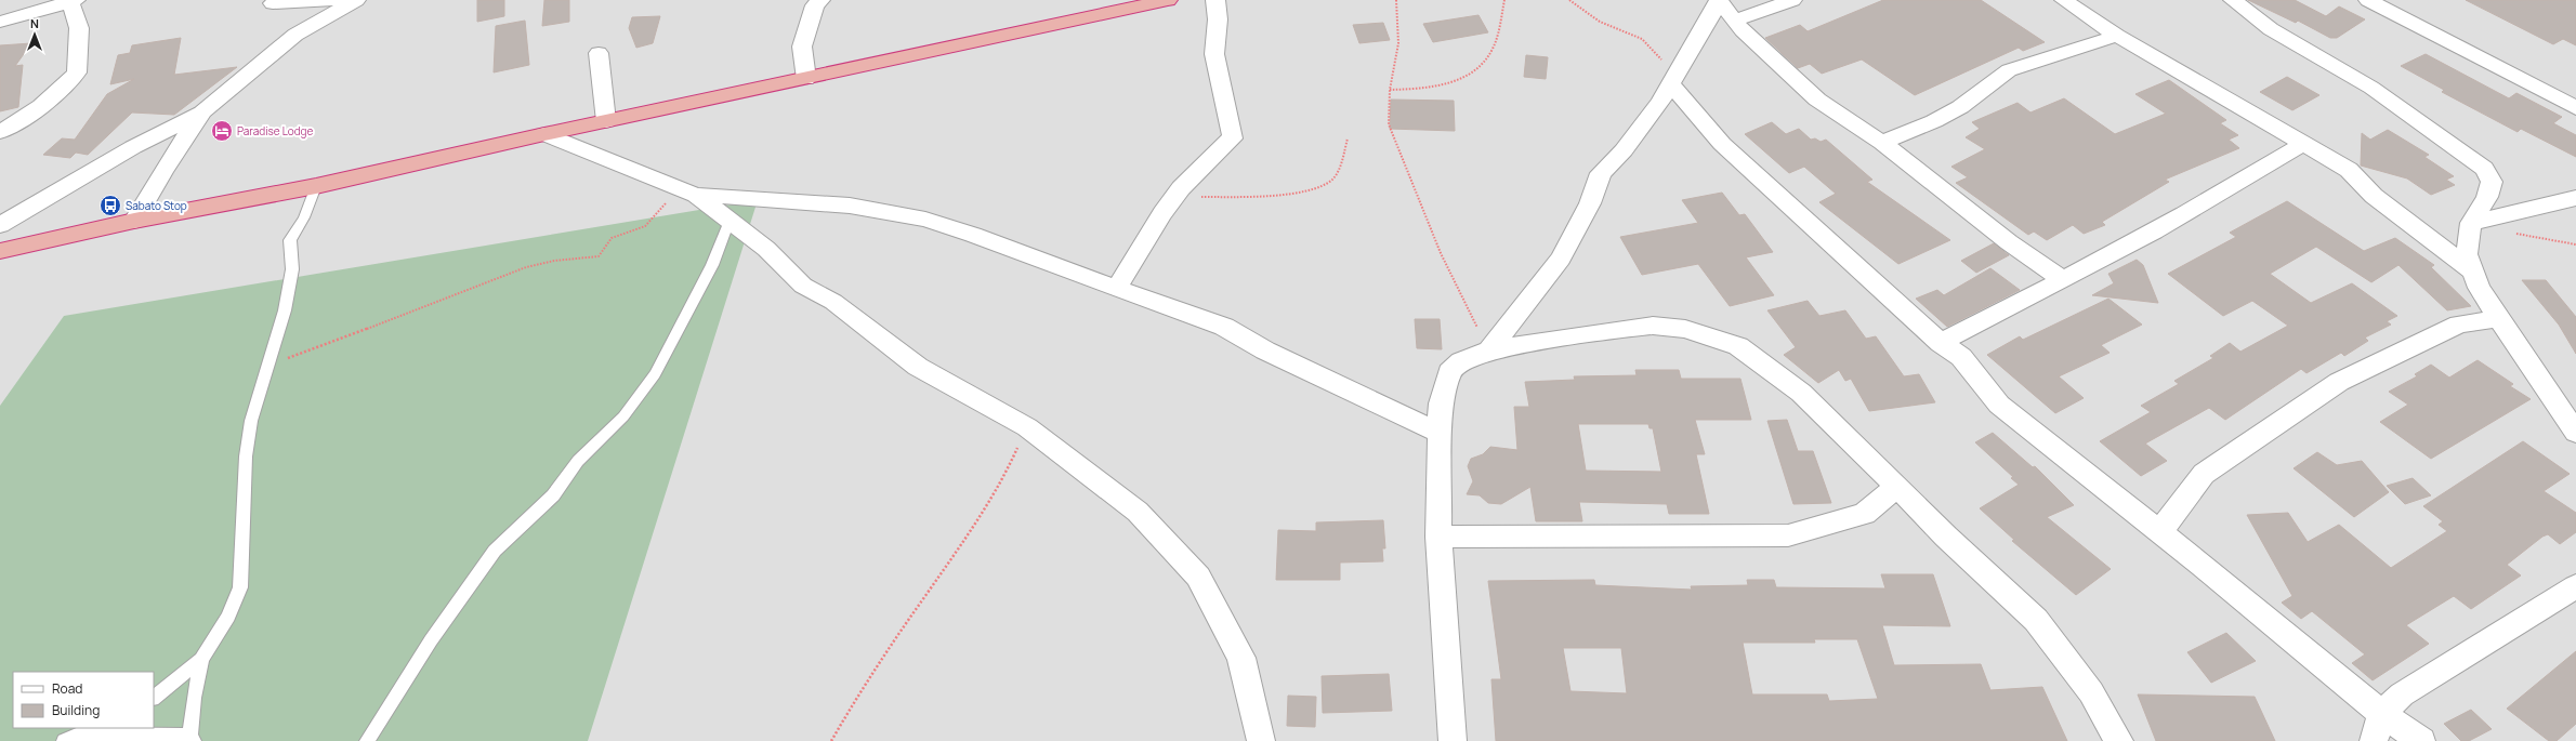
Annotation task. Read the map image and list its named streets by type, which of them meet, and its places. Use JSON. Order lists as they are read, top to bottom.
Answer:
{
  "places": {
    "hotel": ["Paradise Lodge"],
    "bus stop": ["Sabato Stop"]
  },
  "legend": ["Road", "Building"],
  "north": "top"
}
